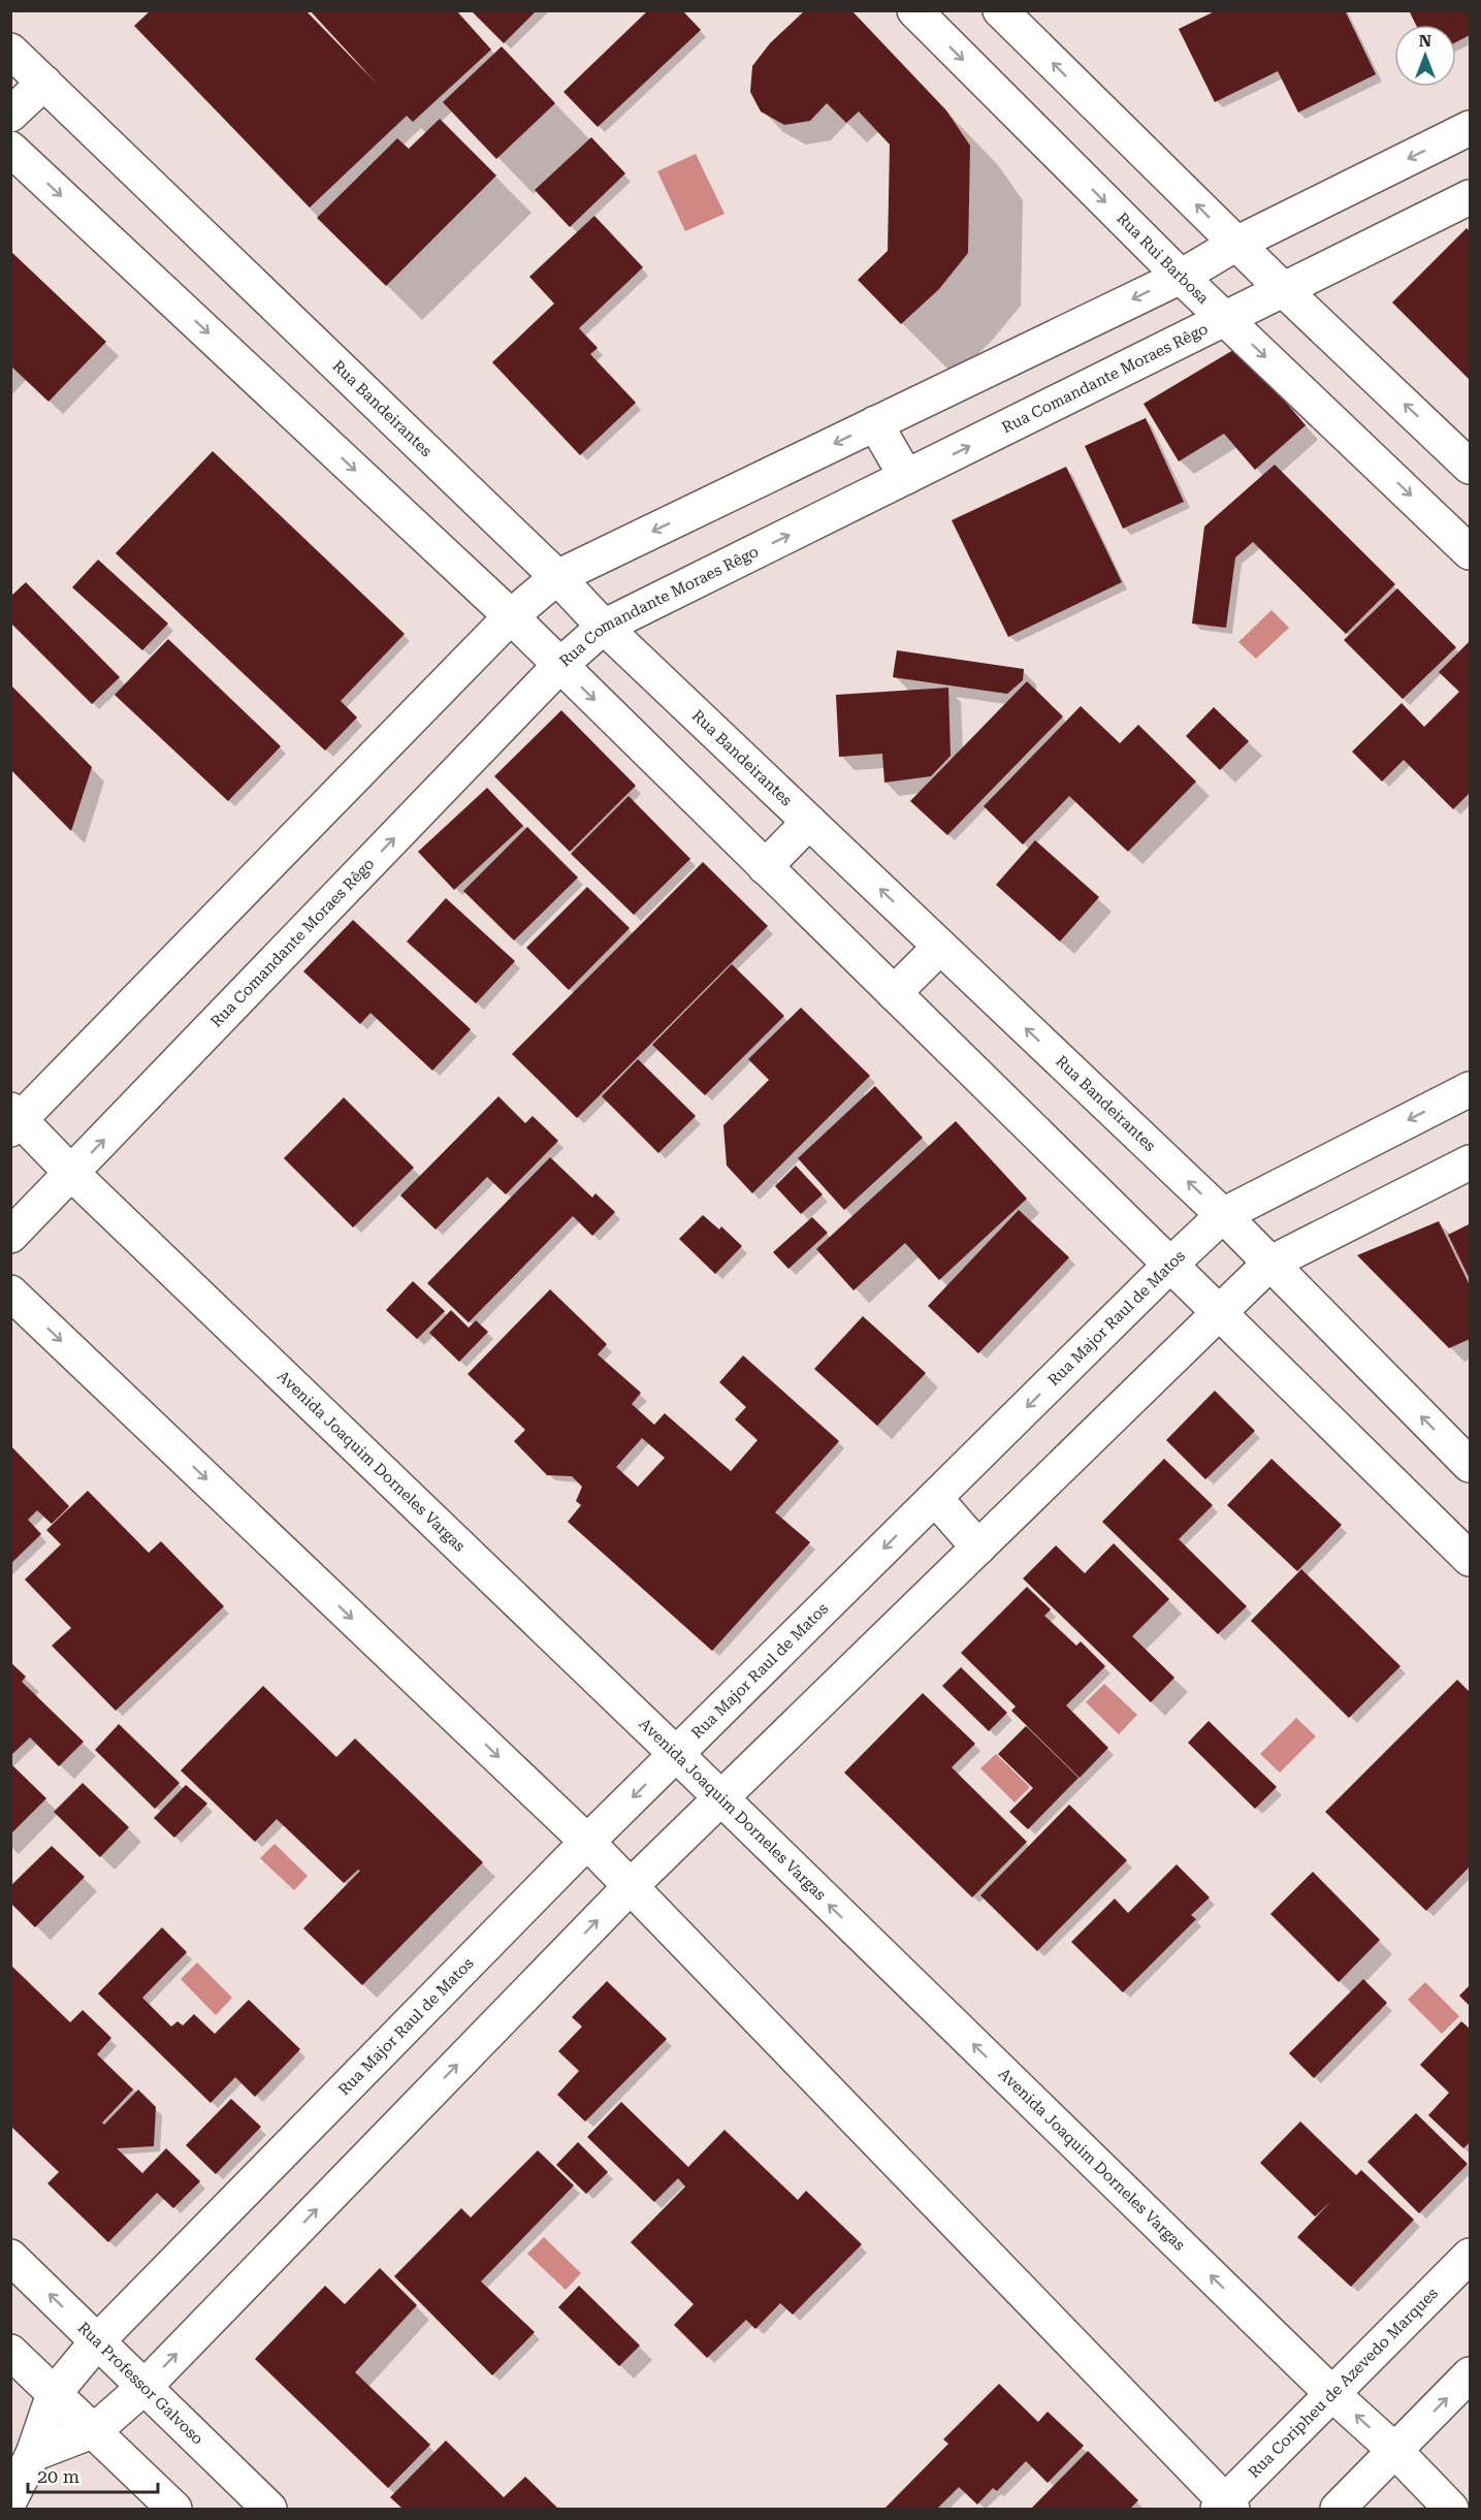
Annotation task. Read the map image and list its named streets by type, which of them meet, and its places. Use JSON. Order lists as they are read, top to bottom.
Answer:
{
  "streets": {
    "street": [
      "Rua Rui Barbosa",
      "Rua Comandante Moraes Rêgo",
      "Rua Bandeirantes",
      "Rua Major Raul de Matos",
      "Avenida Joaquim Dorneles Vargas",
      "Rua Coripheu de Azevedo Marques",
      "Rua Professor Galvoso"
    ]
  },
  "crossings": [
    ["Rua Rui Barbosa", "Rua Comandante Moraes Rêgo"],
    ["Rua Comandante Moraes Rêgo", "Rua Bandeirantes"],
    ["Rua Comandante Moraes Rêgo", "Avenida Joaquim Dorneles Vargas"],
    ["Rua Bandeirantes", "Rua Major Raul de Matos"],
    ["Rua Major Raul de Matos", "Avenida Joaquim Dorneles Vargas"],
    ["Rua Major Raul de Matos", "Rua Professor Galvoso"],
    ["Avenida Joaquim Dorneles Vargas", "Rua Coripheu de Azevedo Marques"]
  ],
  "scale_bar": "20 m",
  "north": "top"
}
